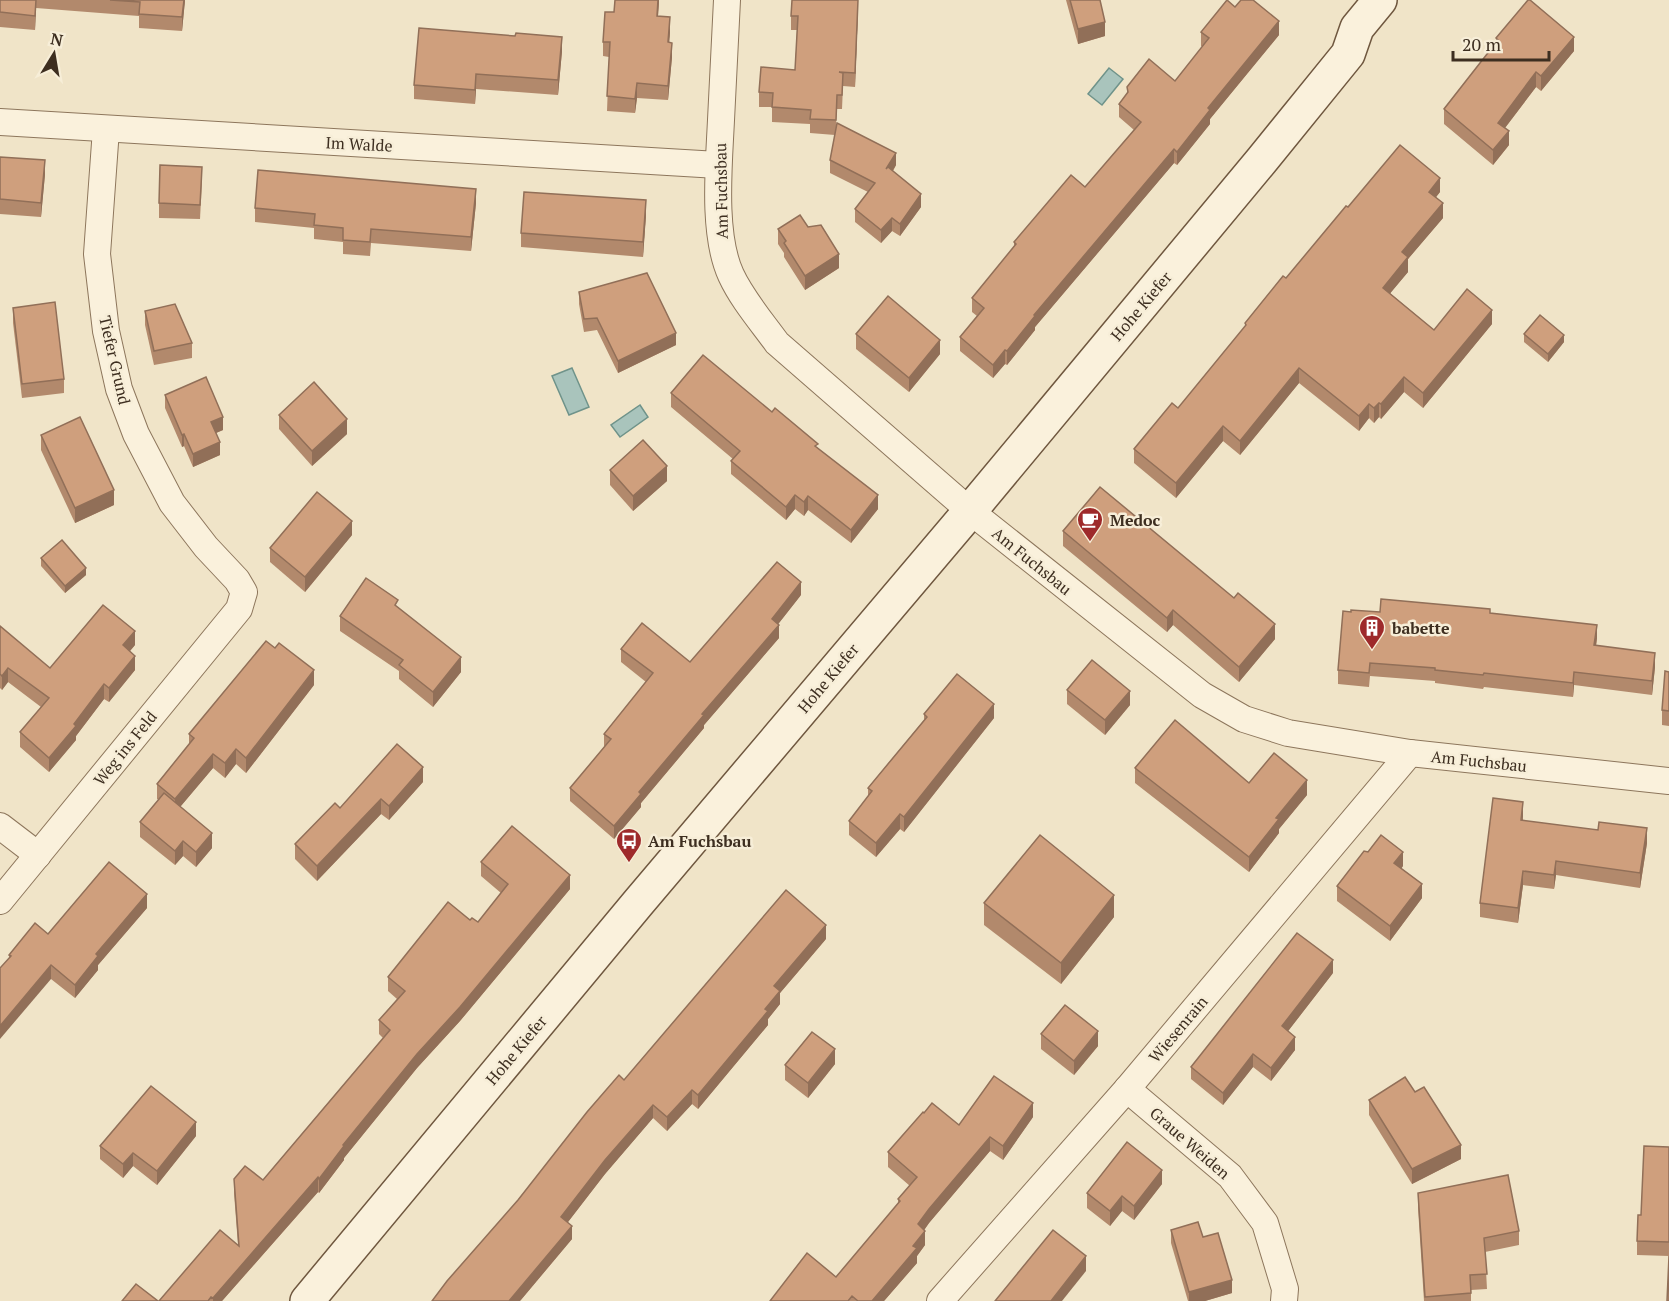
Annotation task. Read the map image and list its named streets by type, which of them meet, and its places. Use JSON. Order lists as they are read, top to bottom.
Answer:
{
  "streets": {
    "street": [
      "Im Walde",
      "Am Fuchsbau",
      "Hohe Kiefer",
      "Tiefer Grund",
      "Weg ins Feld",
      "Wiesenrain",
      "Graue Weiden"
    ]
  },
  "crossings": [
    ["Im Walde", "Am Fuchsbau"],
    ["Im Walde", "Tiefer Grund"],
    ["Am Fuchsbau", "Hohe Kiefer"],
    ["Am Fuchsbau", "Wiesenrain"],
    ["Tiefer Grund", "Weg ins Feld"],
    ["Wiesenrain", "Graue Weiden"]
  ],
  "places": {
    "cafe": ["Medoc"],
    "building": ["babette"],
    "bus stop": ["Am Fuchsbau"]
  },
  "scale_bar": "20 m",
  "north": "top"
}
